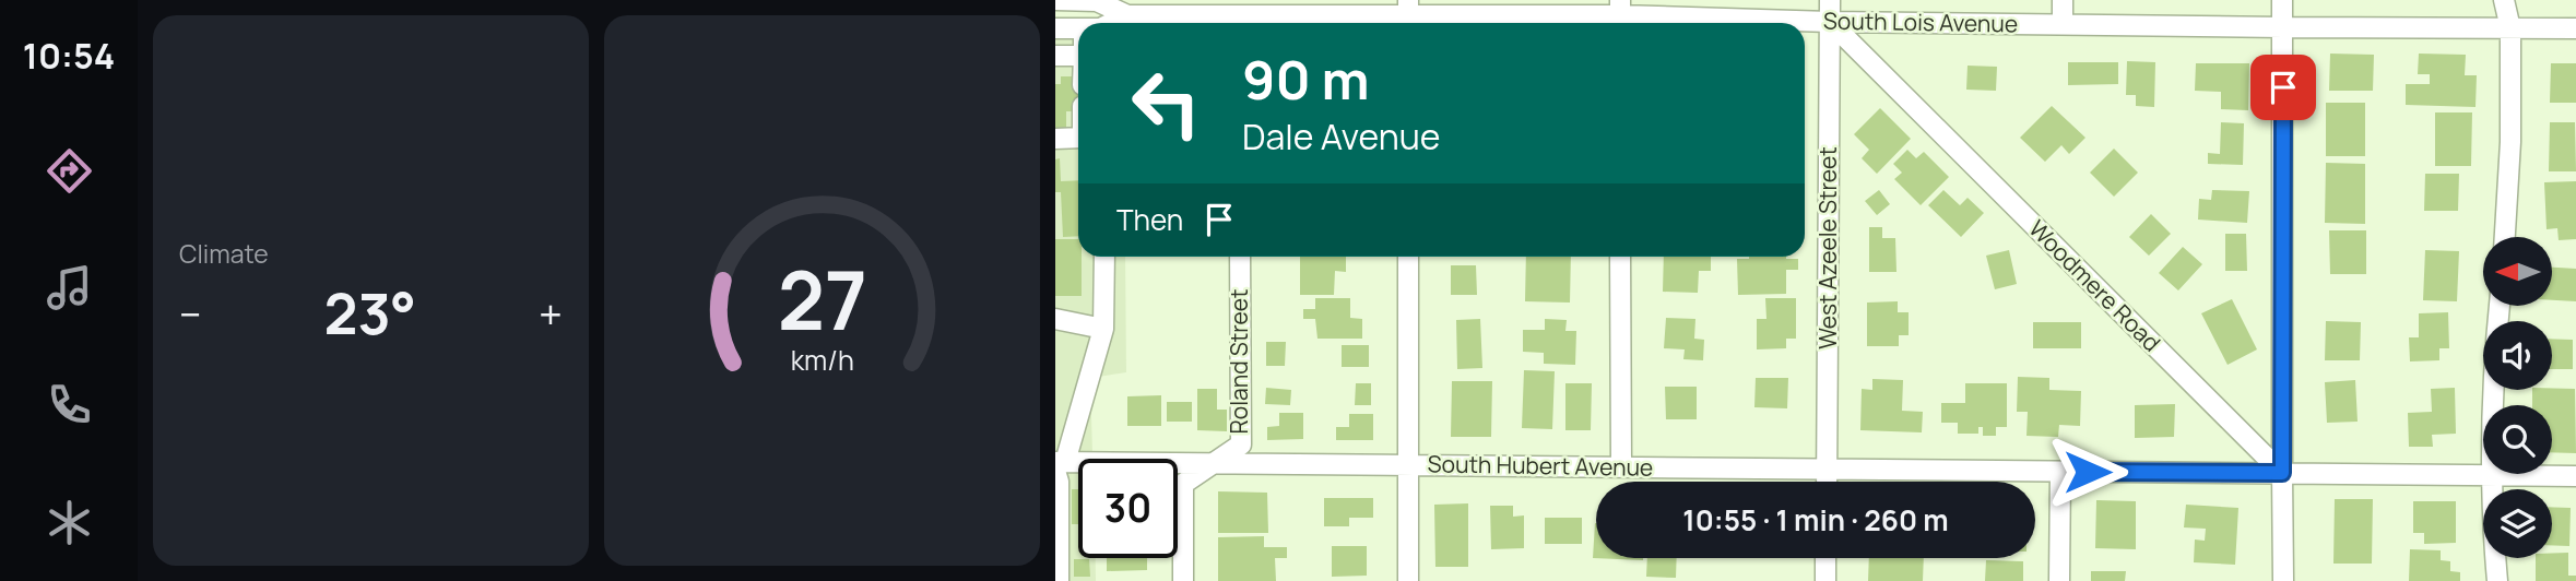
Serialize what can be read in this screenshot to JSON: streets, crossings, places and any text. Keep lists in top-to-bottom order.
{
  "streets": {
    "street": [
      "South Lois Avenue",
      "West Azeele Street",
      "Woodmere Road",
      "Roland Street",
      "South Hubert Avenue"
    ]
  },
  "crossings": [
    ["South Lois Avenue", "West Azeele Street"],
    ["South Lois Avenue", "Woodmere Road"],
    ["West Azeele Street", "Woodmere Road"],
    ["West Azeele Street", "South Hubert Avenue"],
    ["Woodmere Road", "South Hubert Avenue"],
    ["Roland Street", "South Hubert Avenue"]
  ],
  "north": "left",
  "page": {
    "tabs": "10:54",
    "tile": "Climate",
    "turn": ["90 m", "Dale Avenue"],
    "then": "Then",
    "heat": ["−", "23°", "+"],
    "limit": "30",
    "trip": "10:55 · 1 min · 260 m",
    "gauge": ["27", "km/h"]
  }
}
